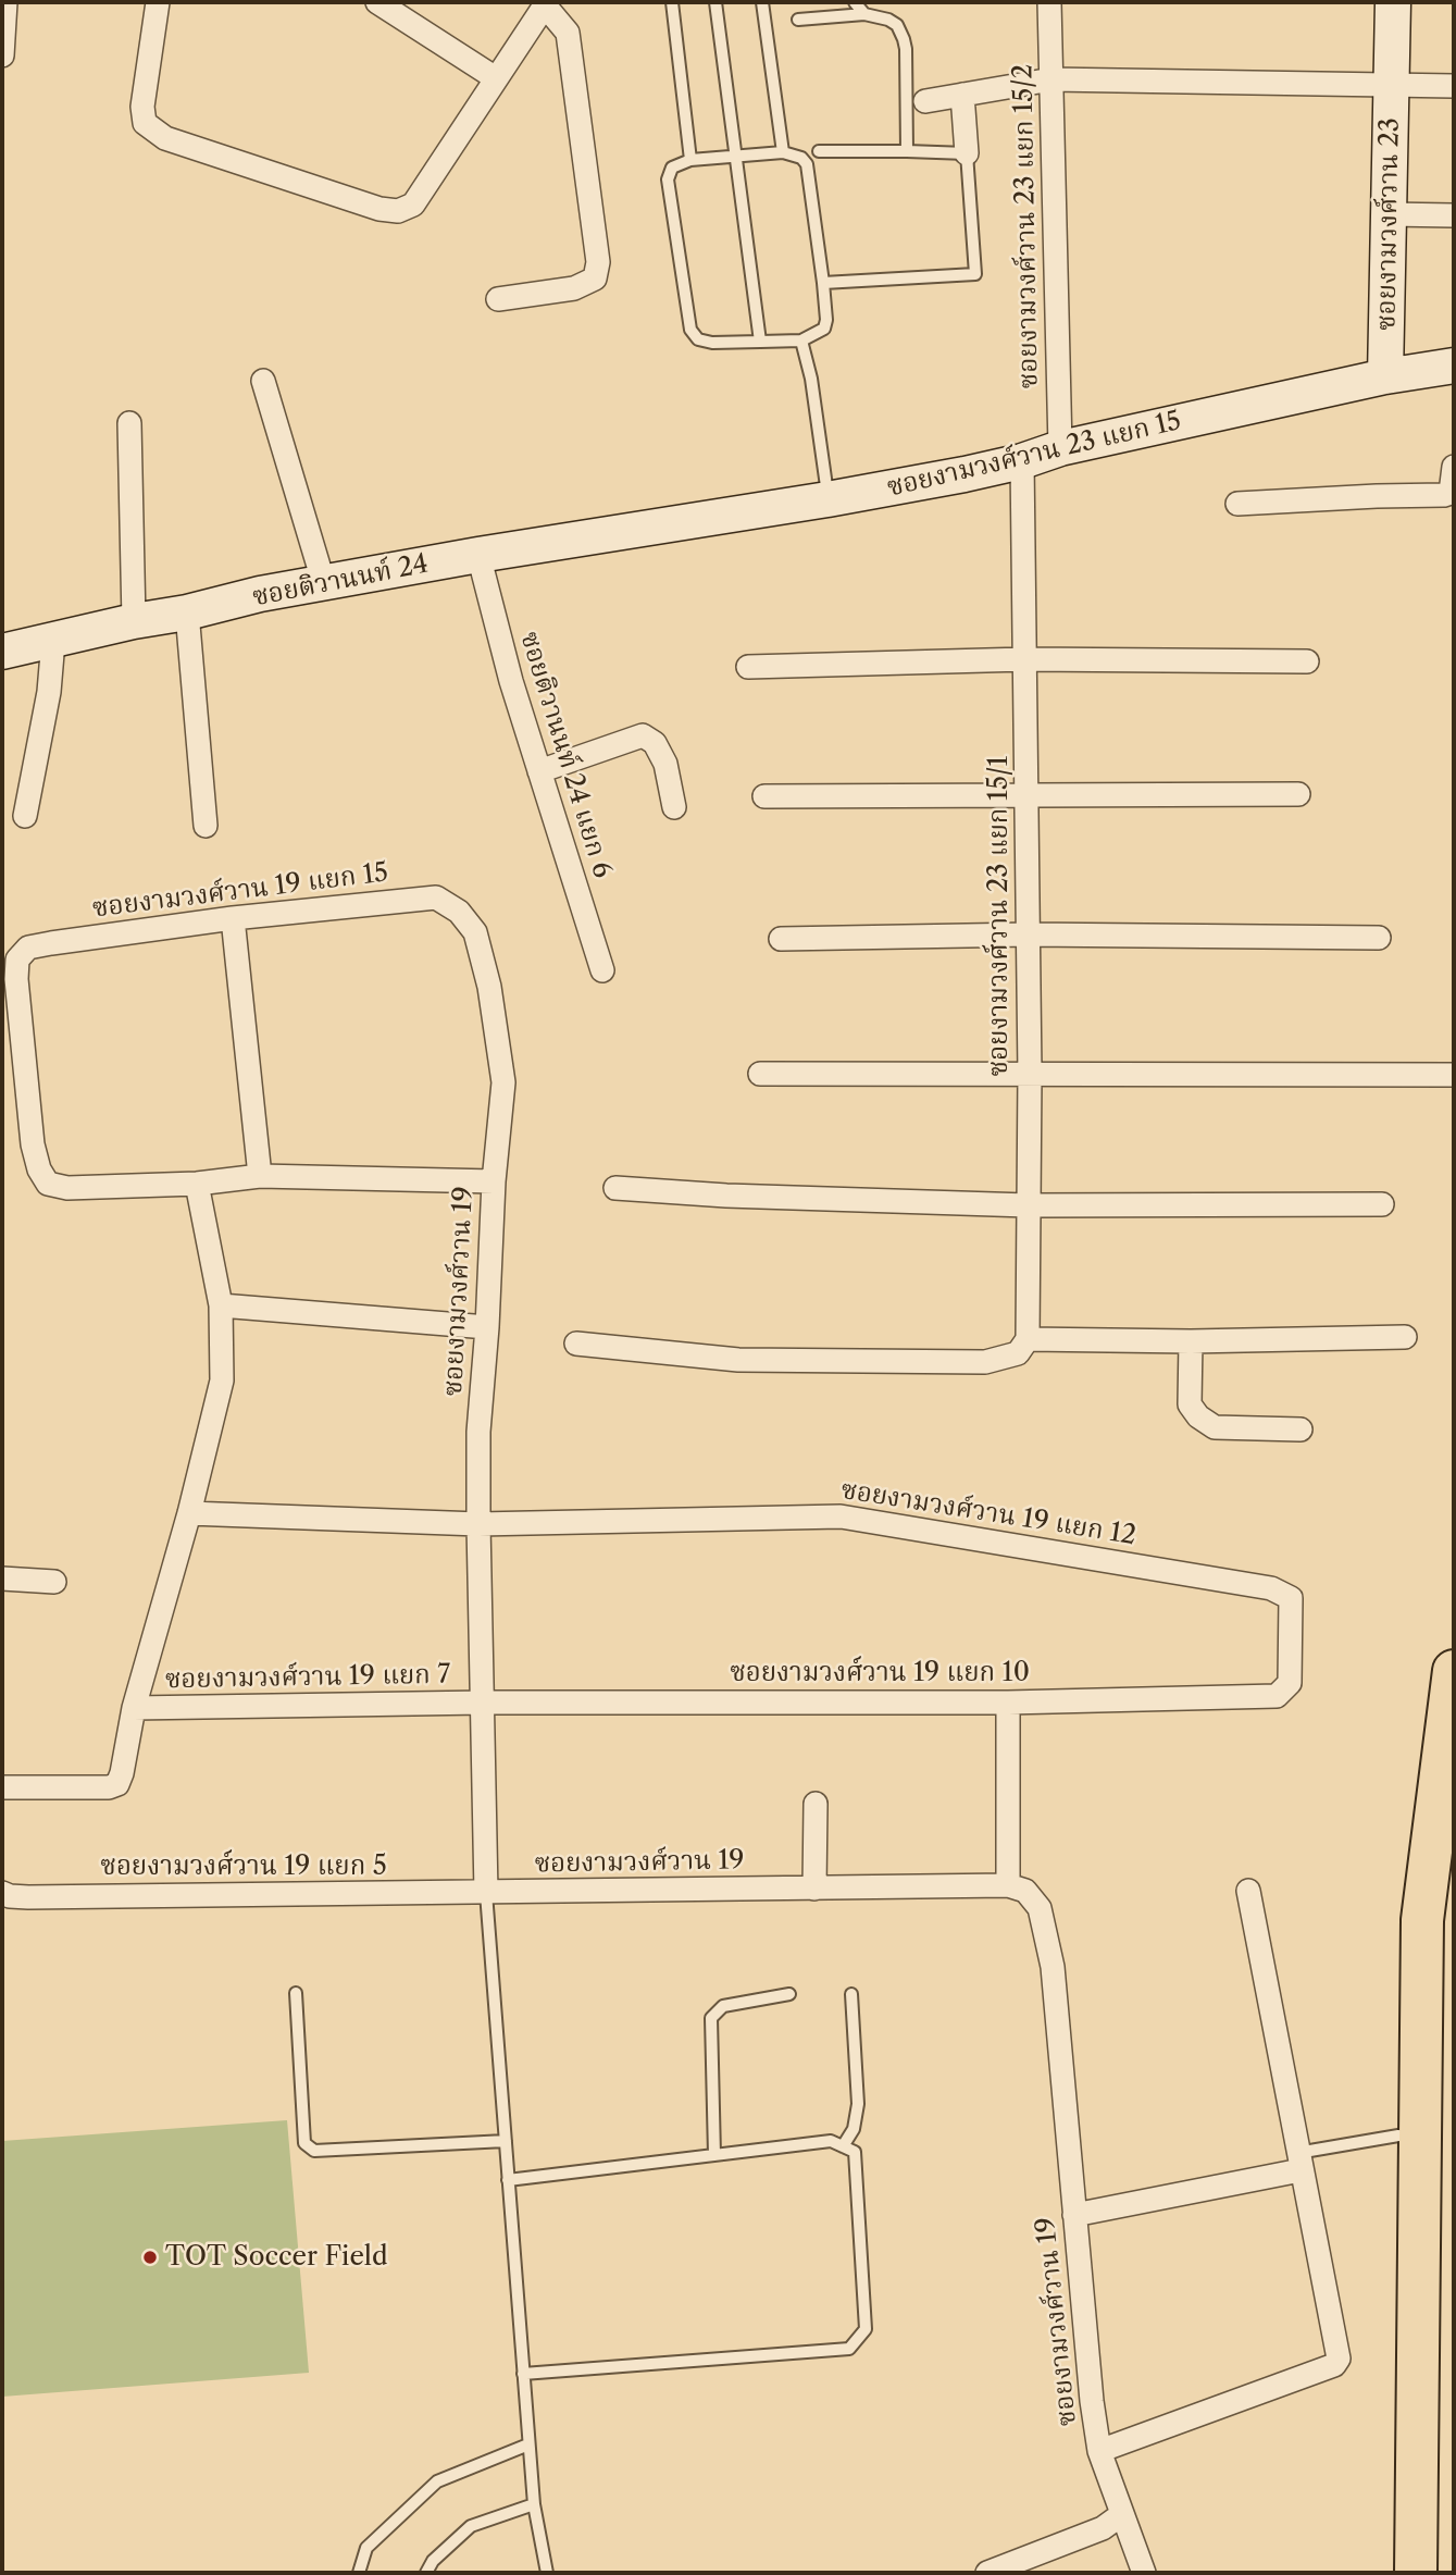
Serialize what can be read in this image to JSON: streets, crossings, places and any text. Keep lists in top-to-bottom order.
{
  "streets": {
    "street": [
      "ซอยงามวงศ์วาน 23",
      "ซอยงามวงศ์วาน 23 แยก 15/2",
      "ซอยงามวงศ์วาน 23 แยก 15",
      "ซอยติวานนท์ 24",
      "ซอยติวานนท์ 24 แยก 6",
      "ซอยงามวงศ์วาน 19 แยก 15",
      "ซอยงามวงศ์วาน 23 แยก 15/1",
      "ซอยงามวงศ์วาน 19",
      "ซอยงามวงศ์วาน 19 แยก 12",
      "ซอยงามวงศ์วาน 19 แยก 10",
      "ซอยงามวงศ์วาน 19 แยก 7",
      "ซอยงามวงศ์วาน 19 แยก 5"
    ]
  },
  "crossings": [
    ["ซอยงามวงศ์วาน 23", "ซอยงามวงศ์วาน 23 แยก 15"],
    ["ซอยงามวงศ์วาน 23 แยก 15/2", "ซอยงามวงศ์วาน 23 แยก 15"],
    ["ซอยงามวงศ์วาน 23 แยก 15", "ซอยติวานนท์ 24"],
    ["ซอยงามวงศ์วาน 23 แยก 15", "ซอยงามวงศ์วาน 23 แยก 15/1"],
    ["ซอยติวานนท์ 24", "ซอยติวานนท์ 24 แยก 6"],
    ["ซอยงามวงศ์วาน 19 แยก 15", "ซอยงามวงศ์วาน 19"],
    ["ซอยงามวงศ์วาน 19", "ซอยงามวงศ์วาน 19 แยก 12"],
    ["ซอยงามวงศ์วาน 19", "ซอยงามวงศ์วาน 19 แยก 10"],
    ["ซอยงามวงศ์วาน 19", "ซอยงามวงศ์วาน 19 แยก 7"],
    ["ซอยงามวงศ์วาน 19", "ซอยงามวงศ์วาน 19 แยก 5"],
    ["ซอยงามวงศ์วาน 19 แยก 12", "ซอยงามวงศ์วาน 19 แยก 10"],
    ["ซอยงามวงศ์วาน 19 แยก 10", "ซอยงามวงศ์วาน 19 แยก 7"]
  ],
  "places": ["TOT Soccer Field"]
}
